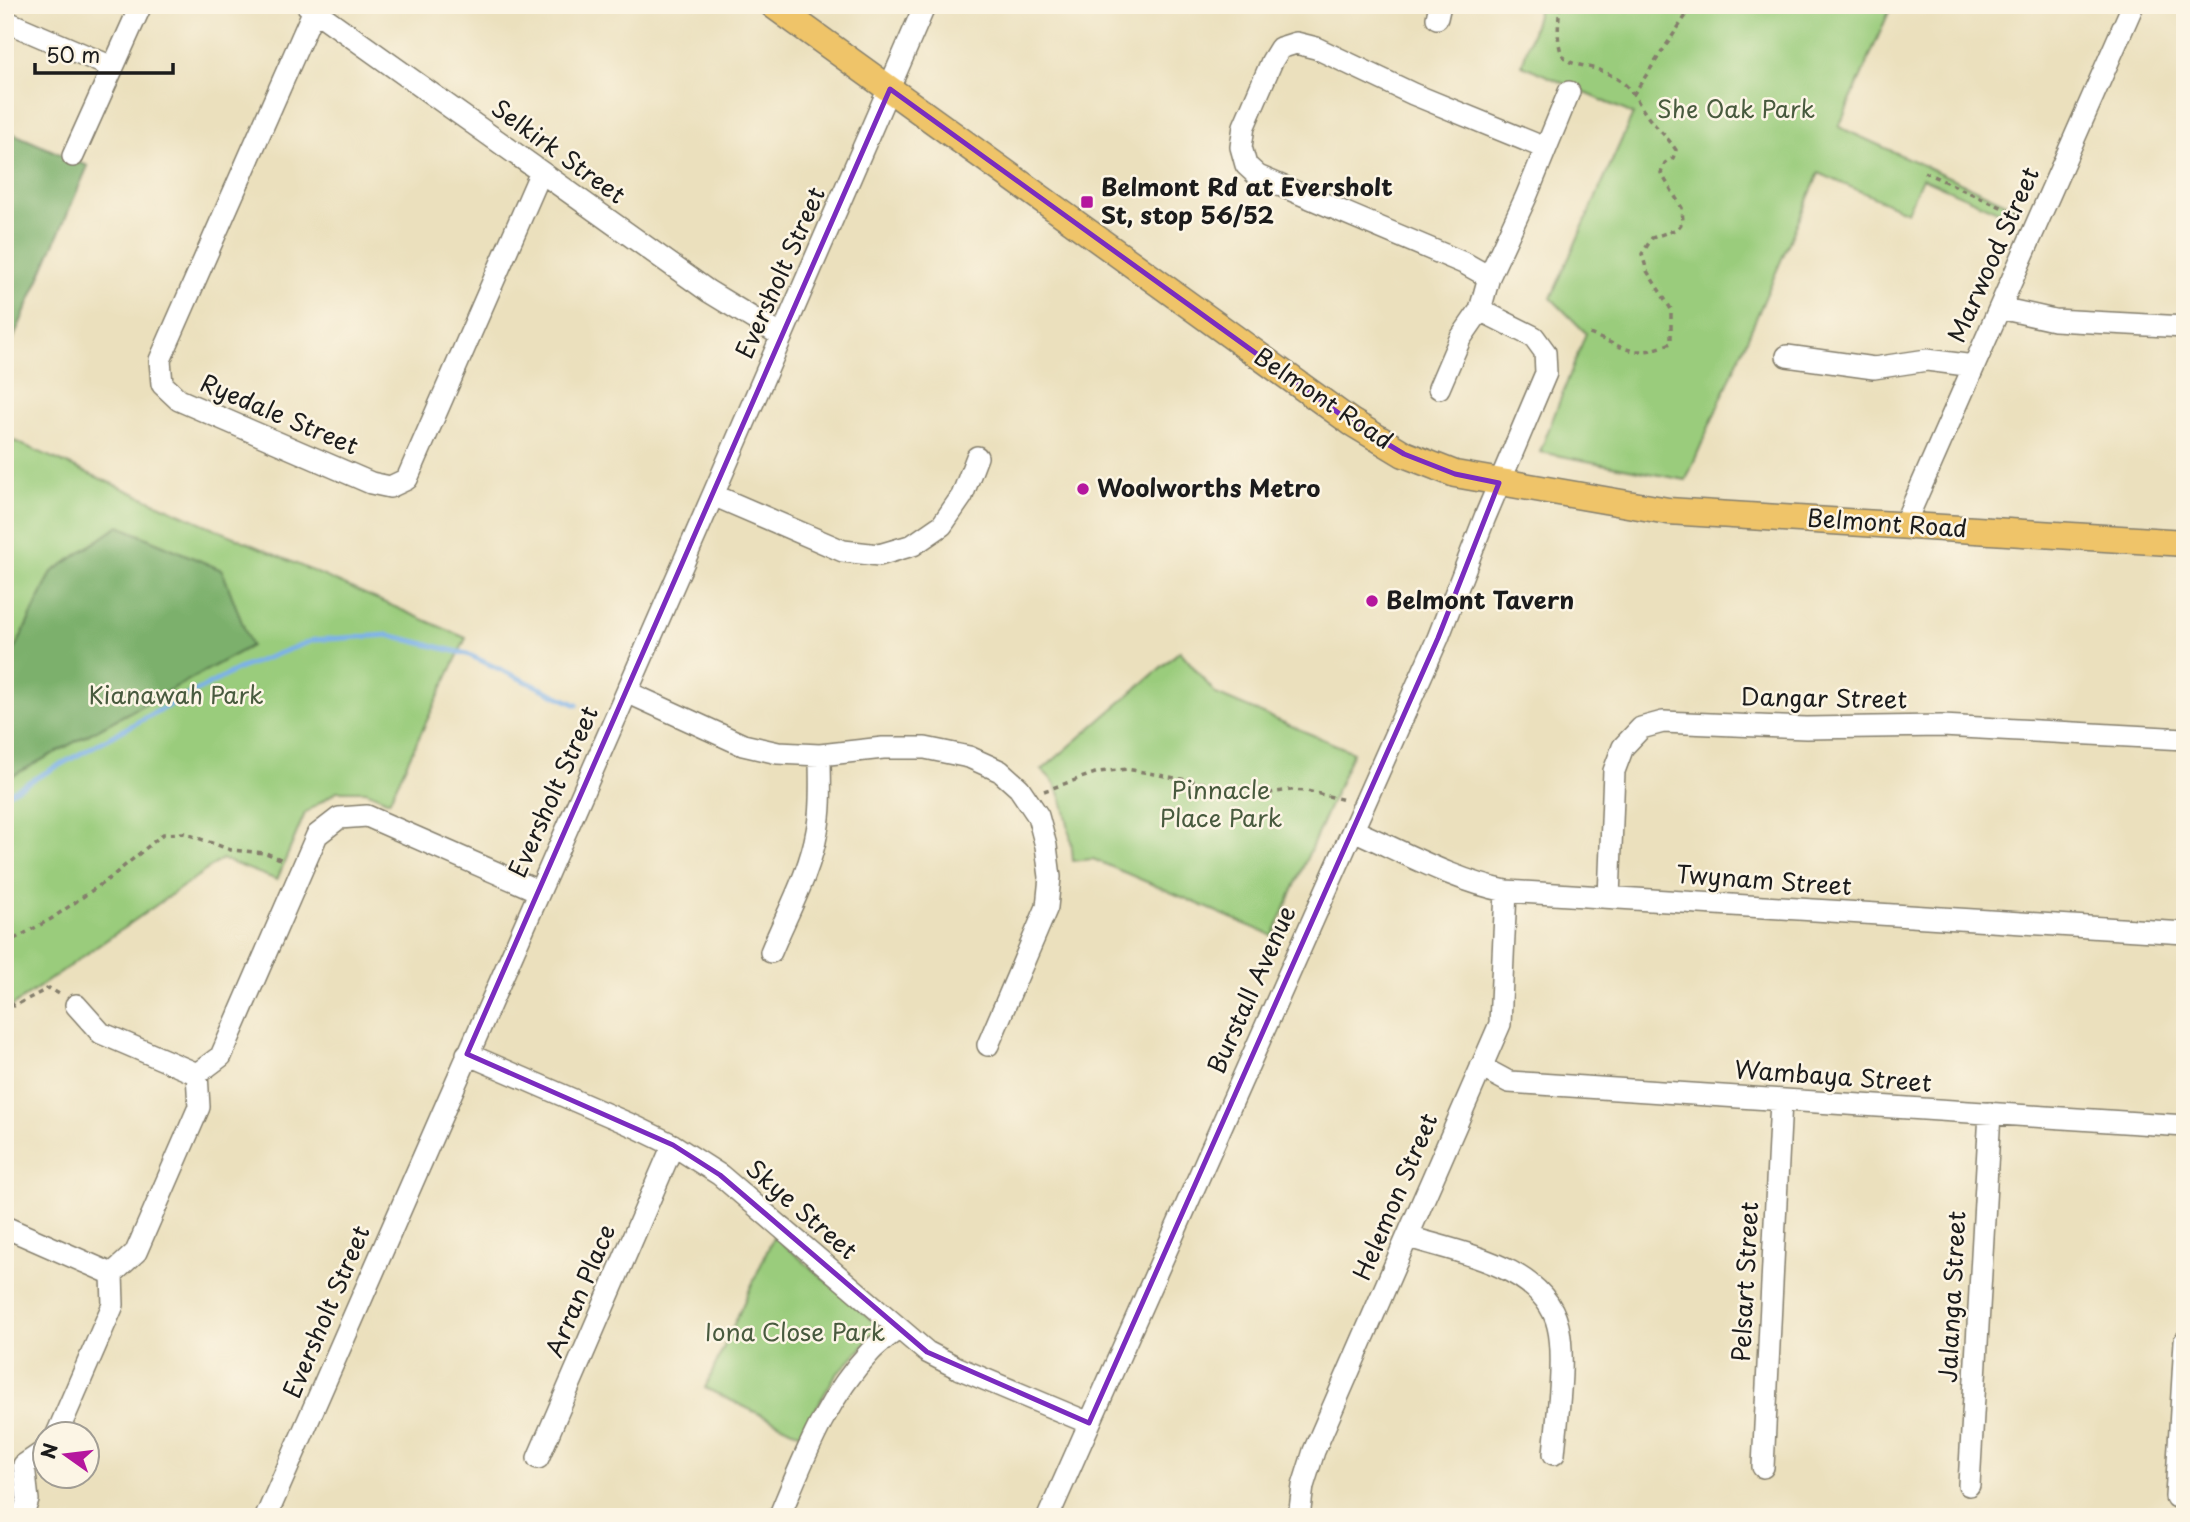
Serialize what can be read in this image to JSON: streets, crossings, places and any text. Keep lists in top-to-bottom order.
{
  "streets": {
    "main road": ["Belmont Road"],
    "street": [
      "Selkirk Street",
      "Marwood Street",
      "Eversholt Street",
      "Ryedale Street",
      "Dangar Street",
      "Twynam Street",
      "Burstall Avenue",
      "Wambaya Street",
      "Helemon Street",
      "Skye Street",
      "Pelsart Street",
      "Arran Place",
      "Jalanga Street"
    ]
  },
  "crossings": [
    ["Selkirk Street", "Eversholt Street"],
    ["Selkirk Street", "Ryedale Street"],
    ["Marwood Street", "Belmont Road"],
    ["Eversholt Street", "Belmont Road"],
    ["Eversholt Street", "Skye Street"],
    ["Belmont Road", "Burstall Avenue"],
    ["Dangar Street", "Twynam Street"],
    ["Twynam Street", "Burstall Avenue"],
    ["Twynam Street", "Helemon Street"],
    ["Burstall Avenue", "Skye Street"],
    ["Wambaya Street", "Helemon Street"],
    ["Wambaya Street", "Pelsart Street"],
    ["Wambaya Street", "Jalanga Street"],
    ["Skye Street", "Arran Place"]
  ],
  "parks": [
    "She Oak Park",
    "Kianawah Park",
    "Pinnacle Place Park",
    "Iona Close Park"
  ],
  "places": {
    "transit": ["Belmont Rd at Eversholt St, stop 56/52"],
    "other": ["Woolworths Metro", "Belmont Tavern"]
  },
  "scale_bar": "50 m",
  "north": "left"
}
